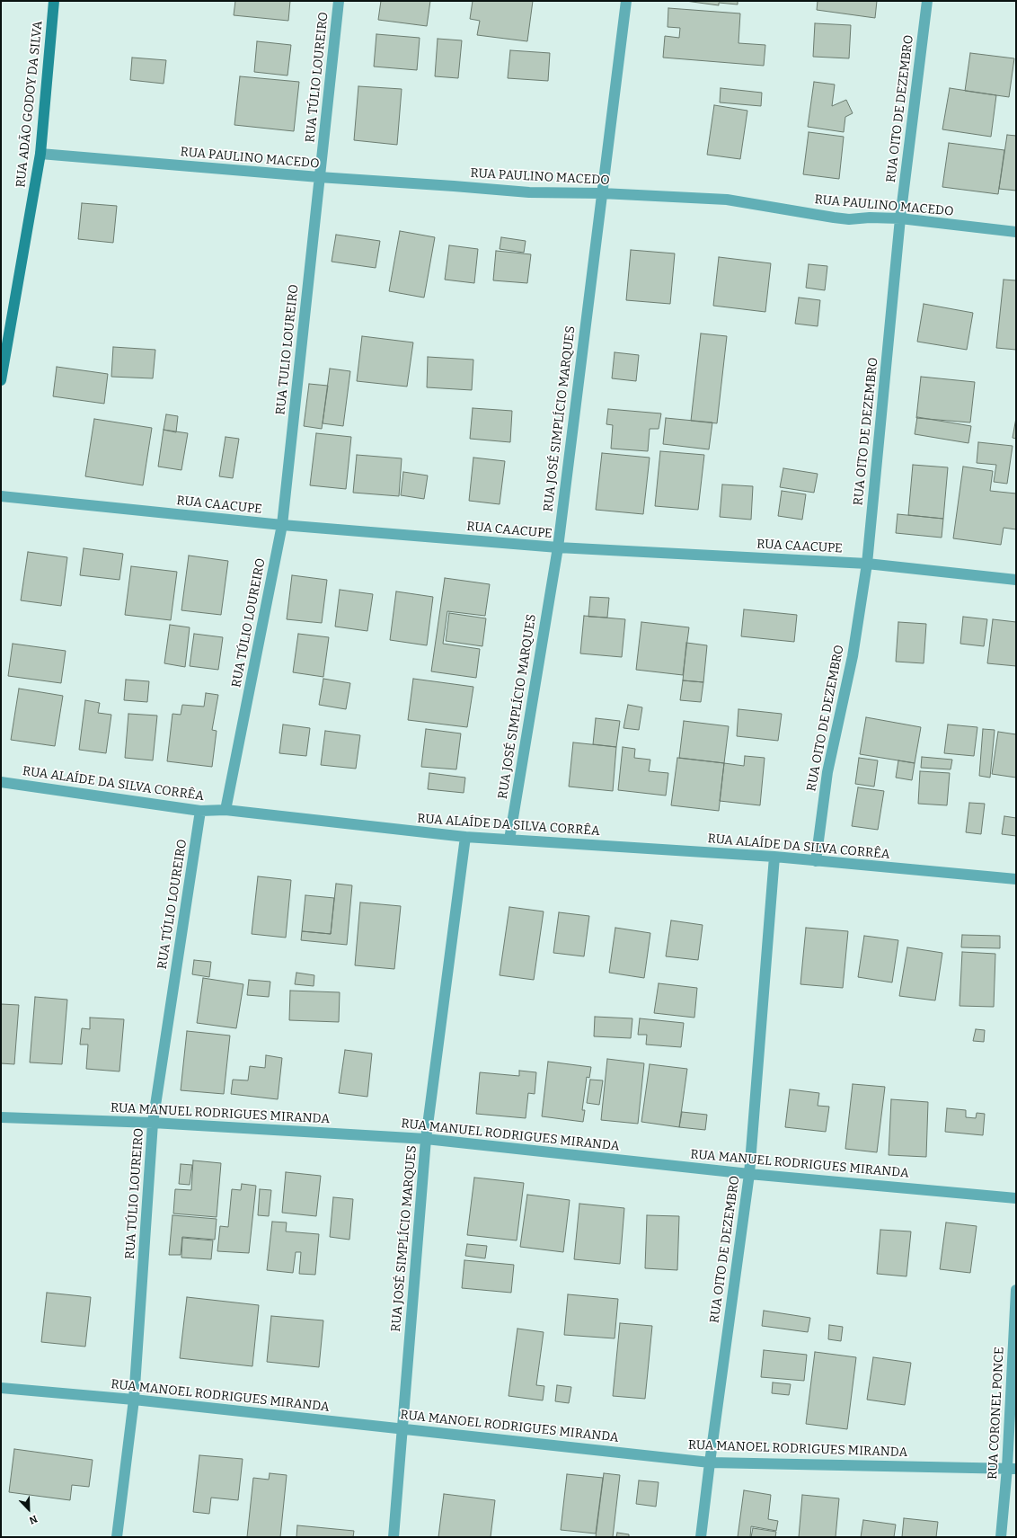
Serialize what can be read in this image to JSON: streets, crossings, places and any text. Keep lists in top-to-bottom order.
{
  "streets": {
    "street": [
      "RUA TÚLIO LOUREIRO",
      "RUA ADÃO GODOY DA SILVA",
      "RUA OITO DE DEZEMBRO",
      "RUA PAULINO MACEDO",
      "RUA TULIO LOUREIRO",
      "RUA JOSÉ SIMPLÍCIO MARQUES",
      "RUA CAACUPE",
      "RUA ALAÍDE DA SILVA CORRÊA",
      "RUA MANUEL RODRIGUES MIRANDA",
      "RUA MANOEL RODRIGUES MIRANDA",
      "RUA CORONEL PONCE"
    ]
  },
  "crossings": [
    ["RUA TÚLIO LOUREIRO", "RUA PAULINO MACEDO"],
    ["RUA TÚLIO LOUREIRO", "RUA TULIO LOUREIRO"],
    ["RUA TÚLIO LOUREIRO", "RUA CAACUPE"],
    ["RUA TÚLIO LOUREIRO", "RUA ALAÍDE DA SILVA CORRÊA"],
    ["RUA TÚLIO LOUREIRO", "RUA MANUEL RODRIGUES MIRANDA"],
    ["RUA TÚLIO LOUREIRO", "RUA MANOEL RODRIGUES MIRANDA"],
    ["RUA ADÃO GODOY DA SILVA", "RUA PAULINO MACEDO"],
    ["RUA OITO DE DEZEMBRO", "RUA PAULINO MACEDO"],
    ["RUA OITO DE DEZEMBRO", "RUA CAACUPE"],
    ["RUA OITO DE DEZEMBRO", "RUA ALAÍDE DA SILVA CORRÊA"],
    ["RUA OITO DE DEZEMBRO", "RUA MANUEL RODRIGUES MIRANDA"],
    ["RUA OITO DE DEZEMBRO", "RUA MANOEL RODRIGUES MIRANDA"],
    ["RUA PAULINO MACEDO", "RUA TULIO LOUREIRO"],
    ["RUA PAULINO MACEDO", "RUA JOSÉ SIMPLÍCIO MARQUES"],
    ["RUA TULIO LOUREIRO", "RUA CAACUPE"],
    ["RUA JOSÉ SIMPLÍCIO MARQUES", "RUA CAACUPE"],
    ["RUA JOSÉ SIMPLÍCIO MARQUES", "RUA ALAÍDE DA SILVA CORRÊA"],
    ["RUA JOSÉ SIMPLÍCIO MARQUES", "RUA MANUEL RODRIGUES MIRANDA"],
    ["RUA JOSÉ SIMPLÍCIO MARQUES", "RUA MANOEL RODRIGUES MIRANDA"],
    ["RUA MANOEL RODRIGUES MIRANDA", "RUA CORONEL PONCE"]
  ],
  "north": "bottom right"
}
